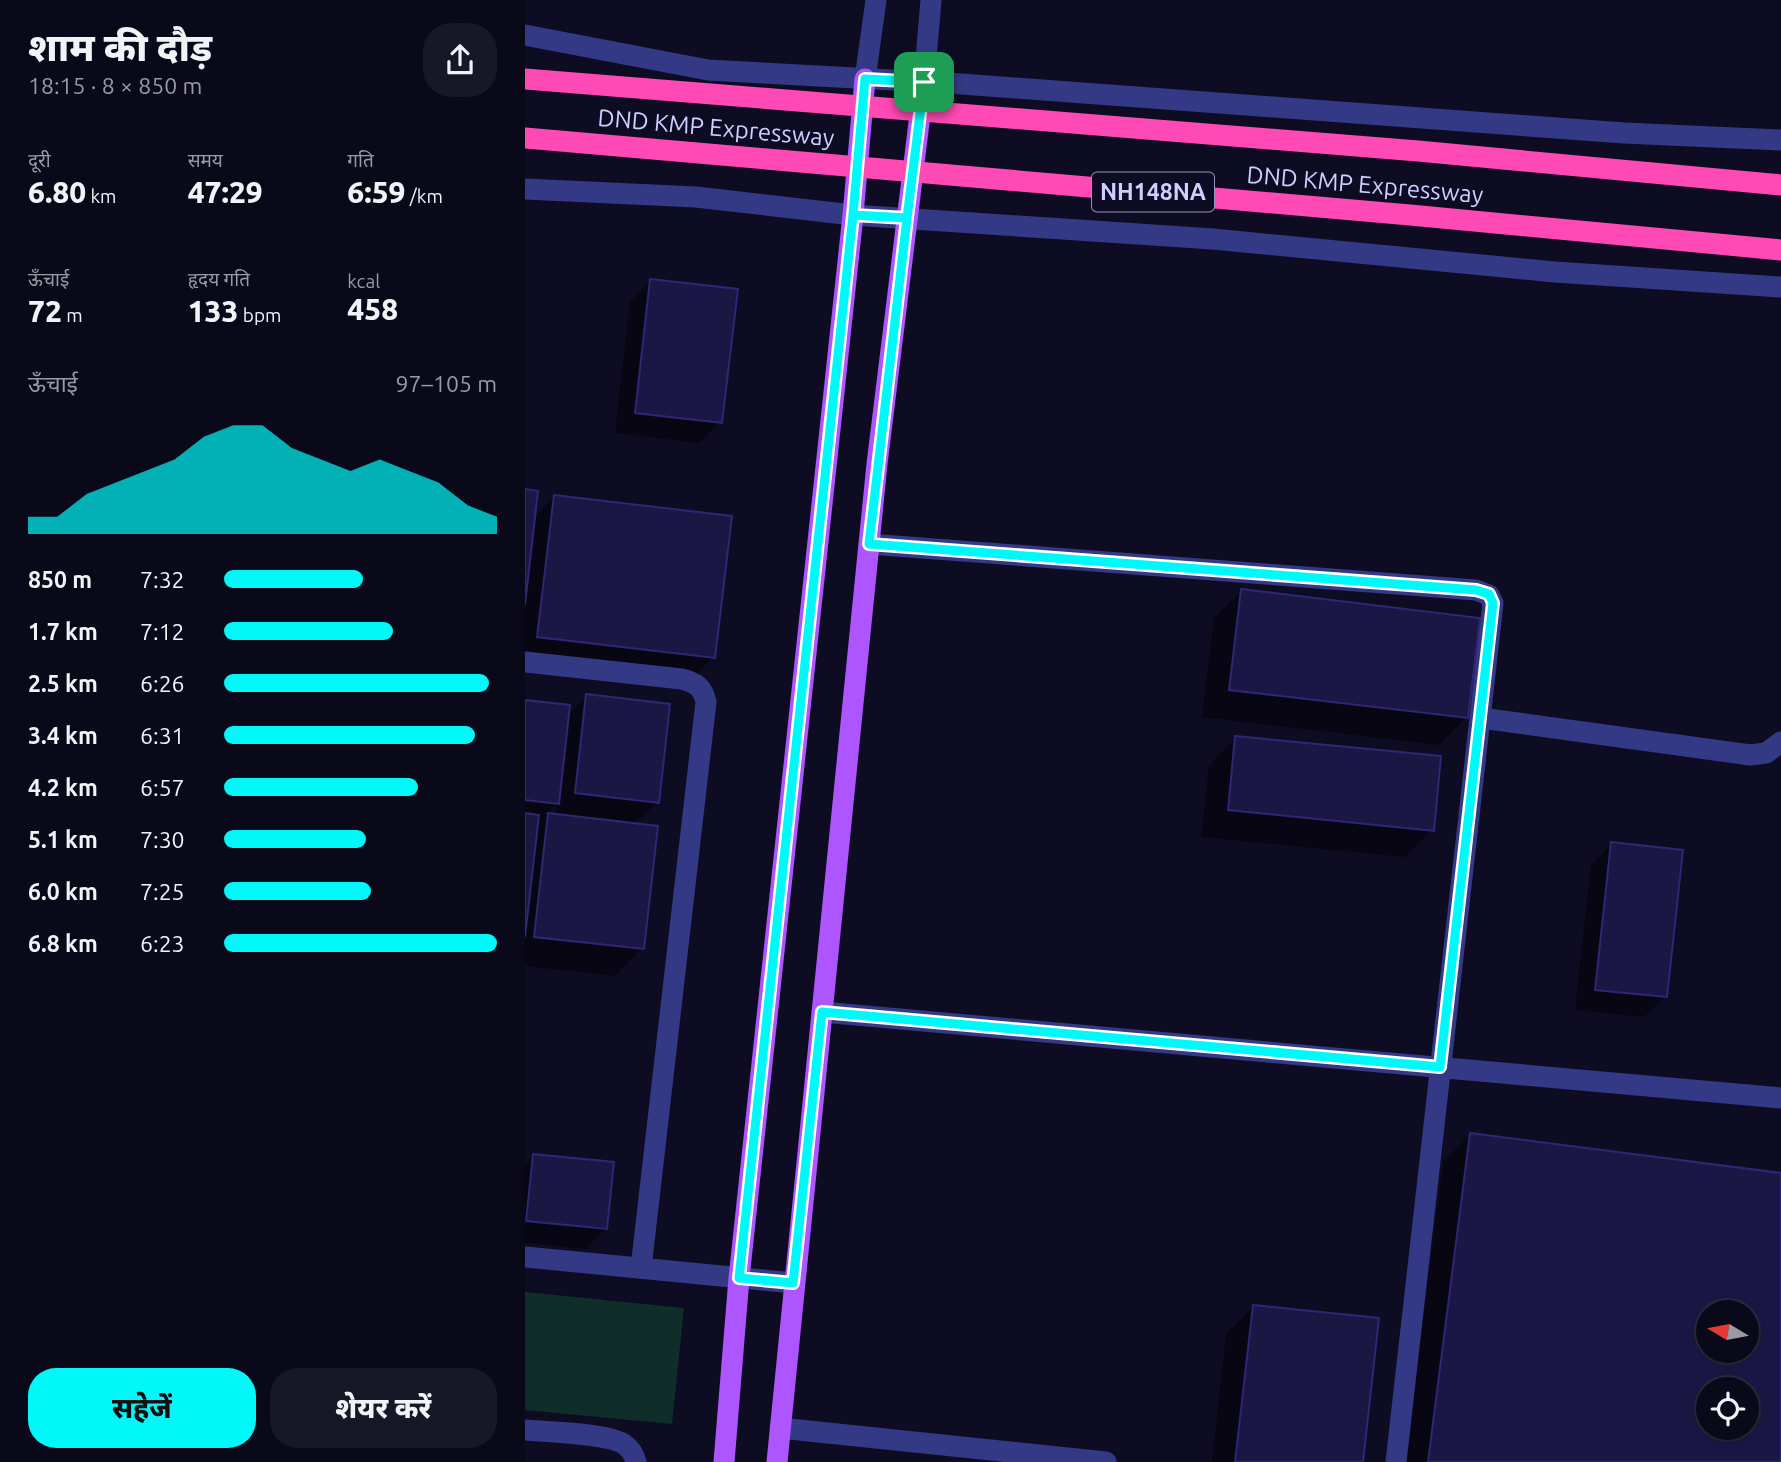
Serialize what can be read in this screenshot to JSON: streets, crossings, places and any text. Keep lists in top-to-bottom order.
{
  "streets": {
    "highway": ["DND KMP Expressway", "NH148NA"]
  },
  "north": "left",
  "page": {
    "heading": ["शाम की दौड़", "18:15 · 8 × 850 m"],
    "stats": [
      ["दूरी", "6.80 km"],
      ["समय", "47:29"],
      ["गति", "6:59 /km"],
      ["ऊँचाई", "72 m"],
      ["हृदय गति", "133 bpm"],
      ["kcal", "458"]
    ],
    "chart": ["ऊँचाई", "97–105 m"],
    "list": [
      {
        "name": "850 m",
        "note": "7:32"
      },
      {
        "name": "1.7 km",
        "note": "7:12"
      },
      {
        "name": "2.5 km",
        "note": "6:26"
      },
      {
        "name": "3.4 km",
        "note": "6:31"
      },
      {
        "name": "4.2 km",
        "note": "6:57"
      },
      {
        "name": "5.1 km",
        "note": "7:30"
      },
      {
        "name": "6.0 km",
        "note": "7:25"
      },
      {
        "name": "6.8 km",
        "note": "6:23"
      }
    ],
    "buttons": ["सहेजें", "शेयर करें"]
  }
}
